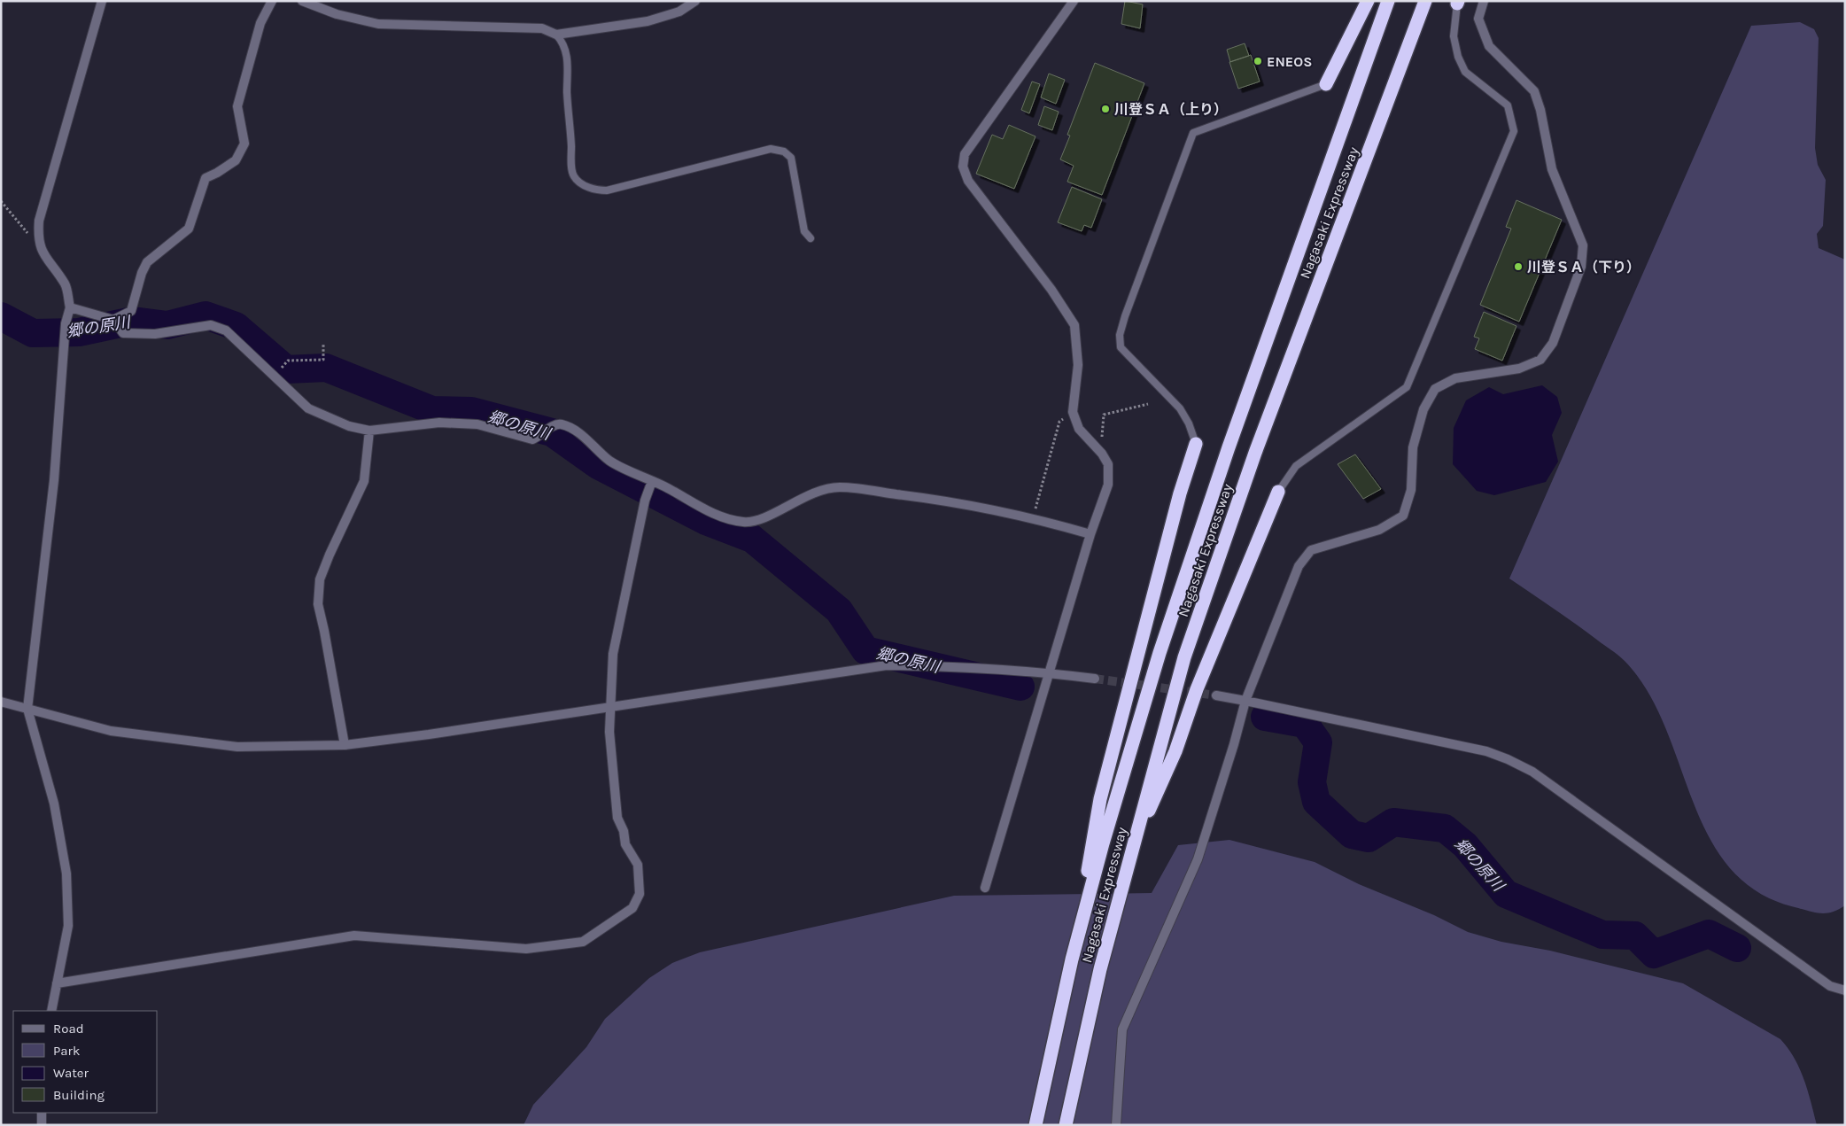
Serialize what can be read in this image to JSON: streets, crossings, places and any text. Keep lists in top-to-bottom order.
{
  "streets": {
    "highway": ["Nagasaki Expressway"]
  },
  "water": ["郷の原川"],
  "places": ["ENEOS", "川登ＳＡ（上り）", "川登ＳＡ（下り）"],
  "legend": [
    "Road",
    "Park",
    "Water",
    "Building"
  ]
}
